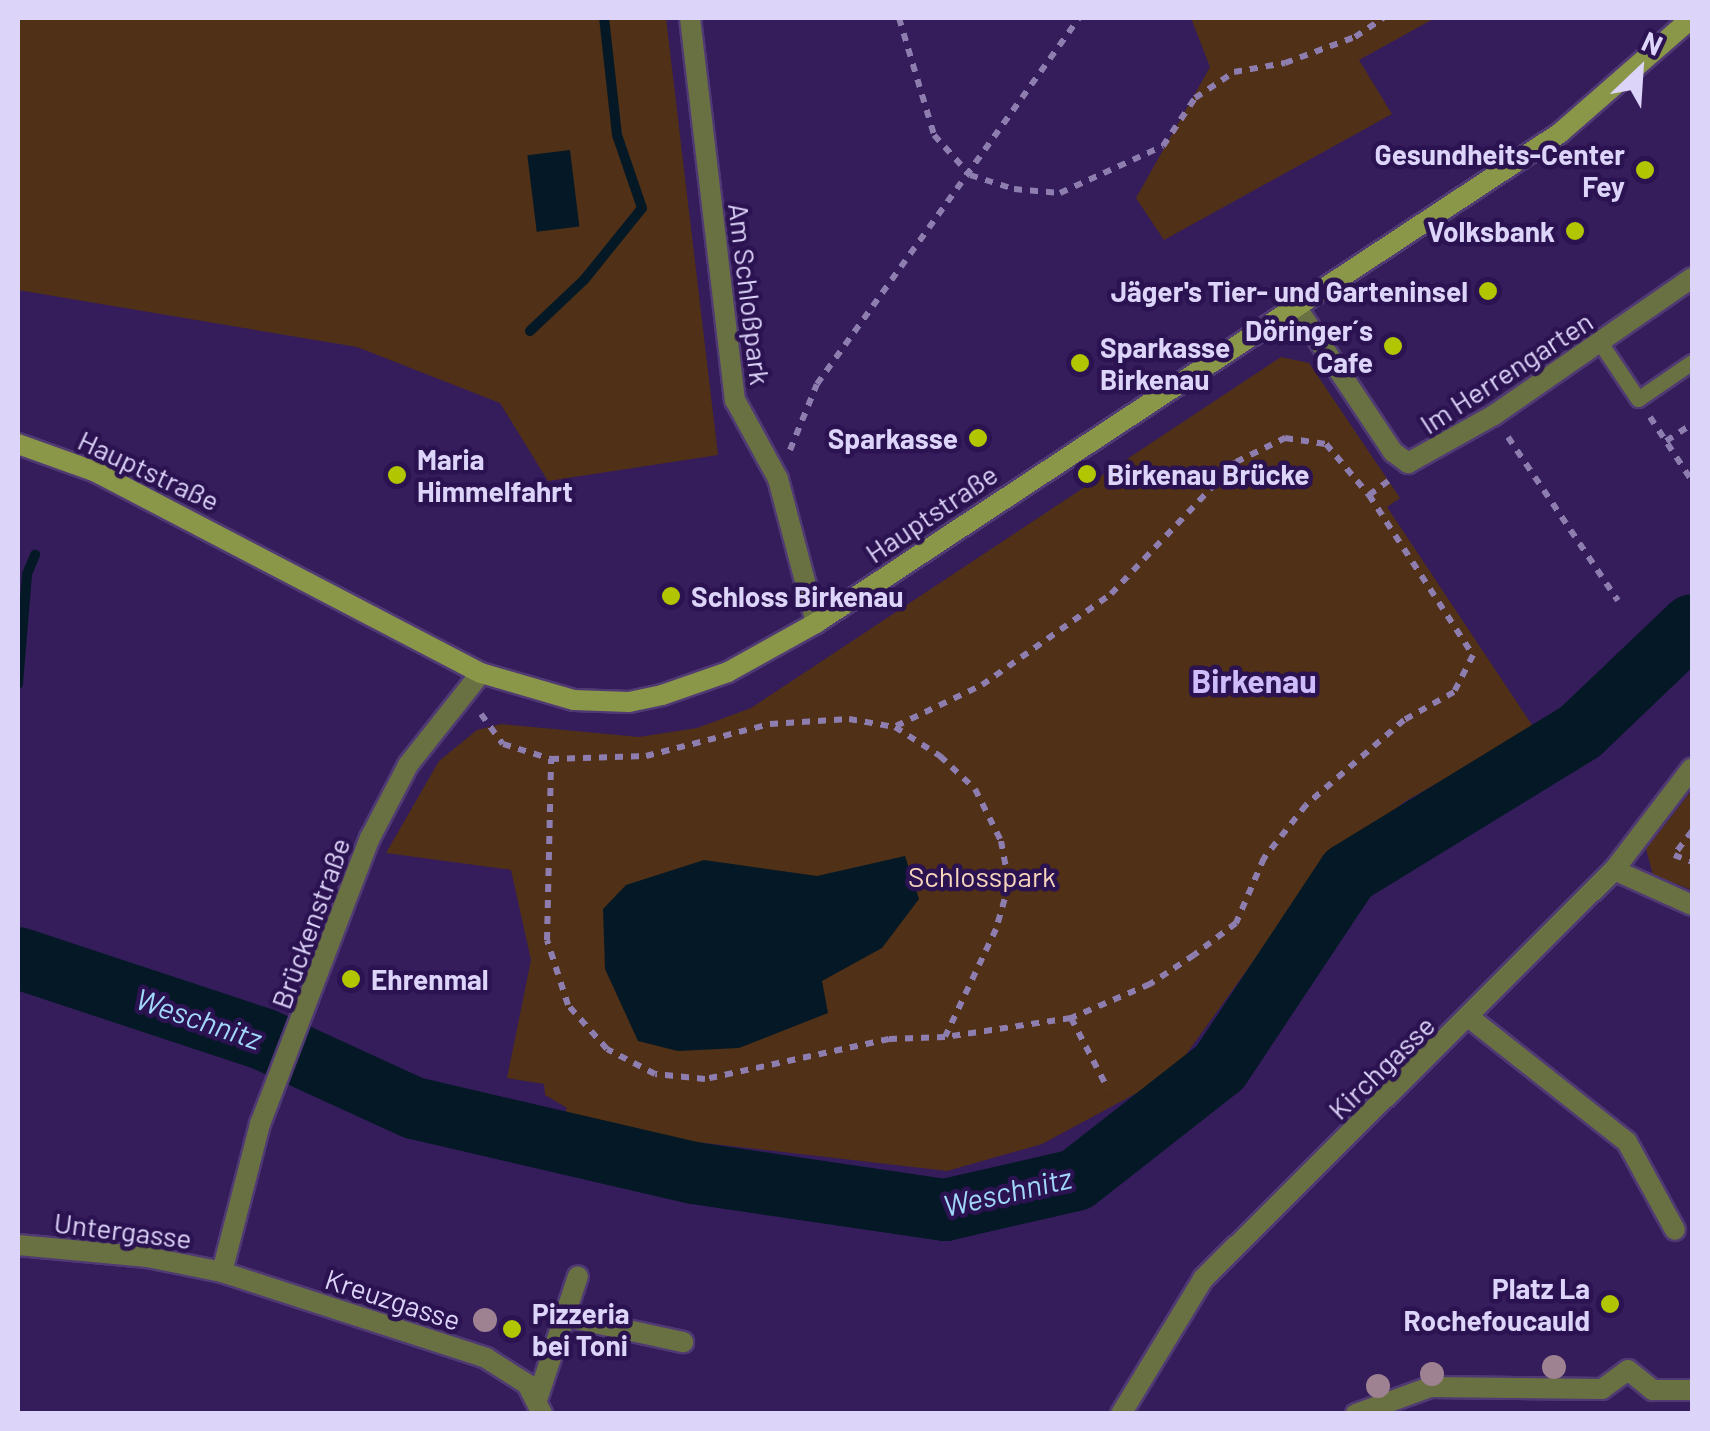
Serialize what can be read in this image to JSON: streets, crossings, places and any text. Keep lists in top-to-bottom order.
{
  "streets": {
    "main road": ["Hauptstraße"],
    "street": [
      "Am Schloßpark",
      "Im Herrengarten",
      "Brückenstraße",
      "Kirchgasse",
      "Untergasse",
      "Kreuzgasse"
    ]
  },
  "crossings": [
    ["Am Schloßpark", "Hauptstraße"],
    ["Im Herrengarten", "Hauptstraße"],
    ["Hauptstraße", "Brückenstraße"],
    ["Brückenstraße", "Untergasse"],
    ["Brückenstraße", "Kreuzgasse"],
    ["Untergasse", "Kreuzgasse"]
  ],
  "districts": ["Birkenau"],
  "water": ["Weschnitz"],
  "parks": ["Schlosspark"],
  "places": [
    "Gesundheits-Center Fey",
    "Volksbank",
    "Jäger's Tier- und Garteninsel",
    "Döringer´s Cafe",
    "Sparkasse Birkenau",
    "Sparkasse",
    "Birkenau Brücke",
    "Maria Himmelfahrt",
    "Schloss Birkenau",
    "Ehrenmal",
    "Platz La Rochefoucauld",
    "Pizzeria bei Toni"
  ],
  "north": "top right"
}
